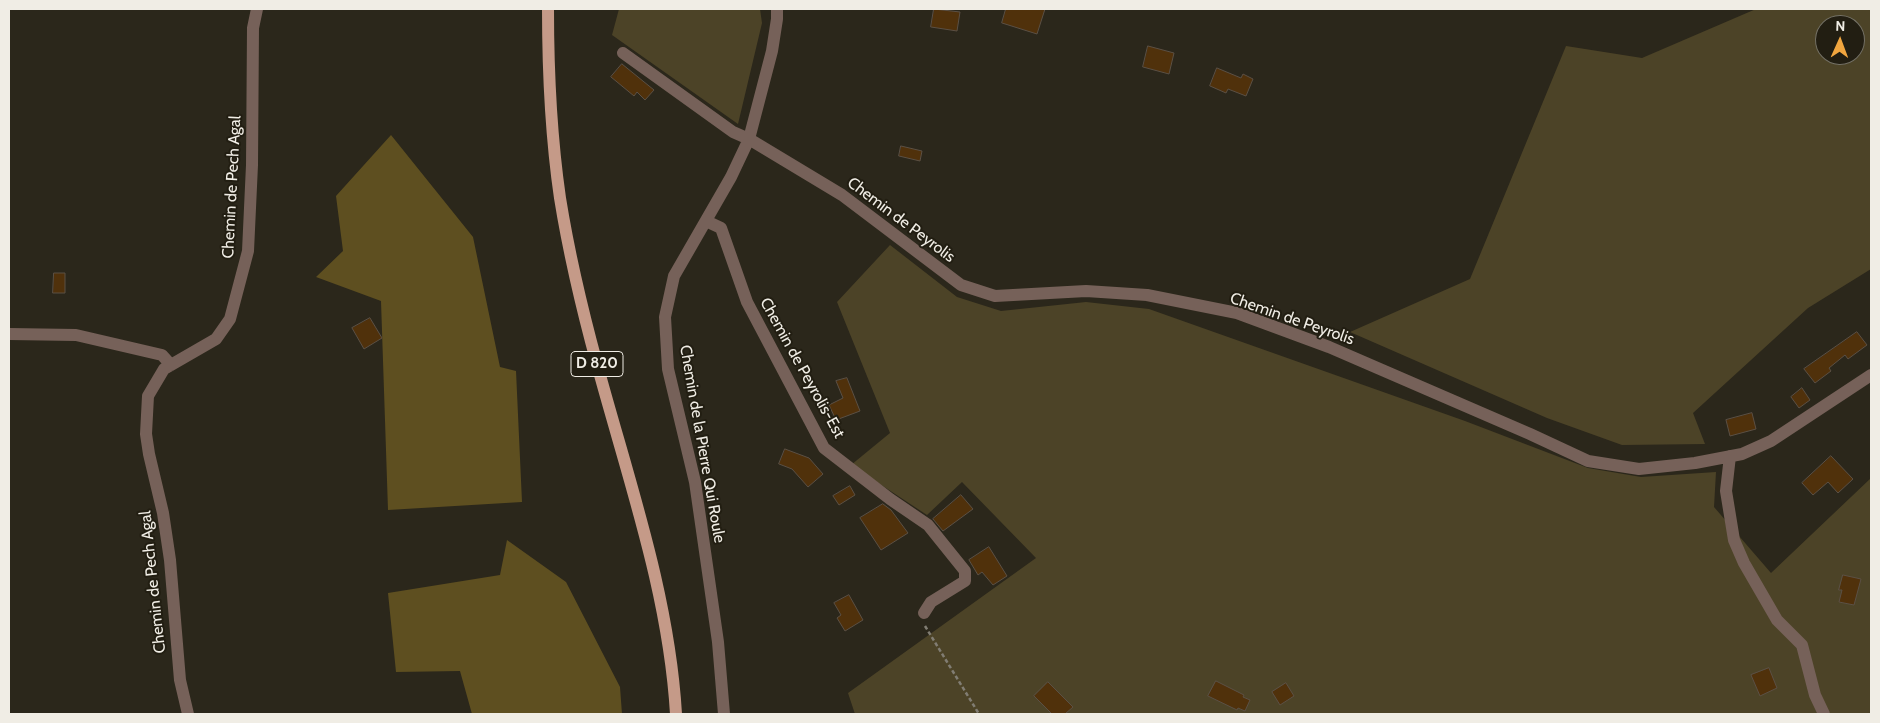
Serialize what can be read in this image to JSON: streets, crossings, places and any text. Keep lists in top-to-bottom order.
{
  "streets": {
    "main road": ["D 820"],
    "street": [
      "Chemin de Pech Agal",
      "Chemin de Peyrolis",
      "Chemin de Peyrolis-Est",
      "Chemin de la Pierre Qui Roule"
    ]
  },
  "crossings": [
    ["Chemin de Peyrolis", "Chemin de la Pierre Qui Roule"],
    ["Chemin de Peyrolis-Est", "Chemin de la Pierre Qui Roule"]
  ],
  "north": "top"
}
